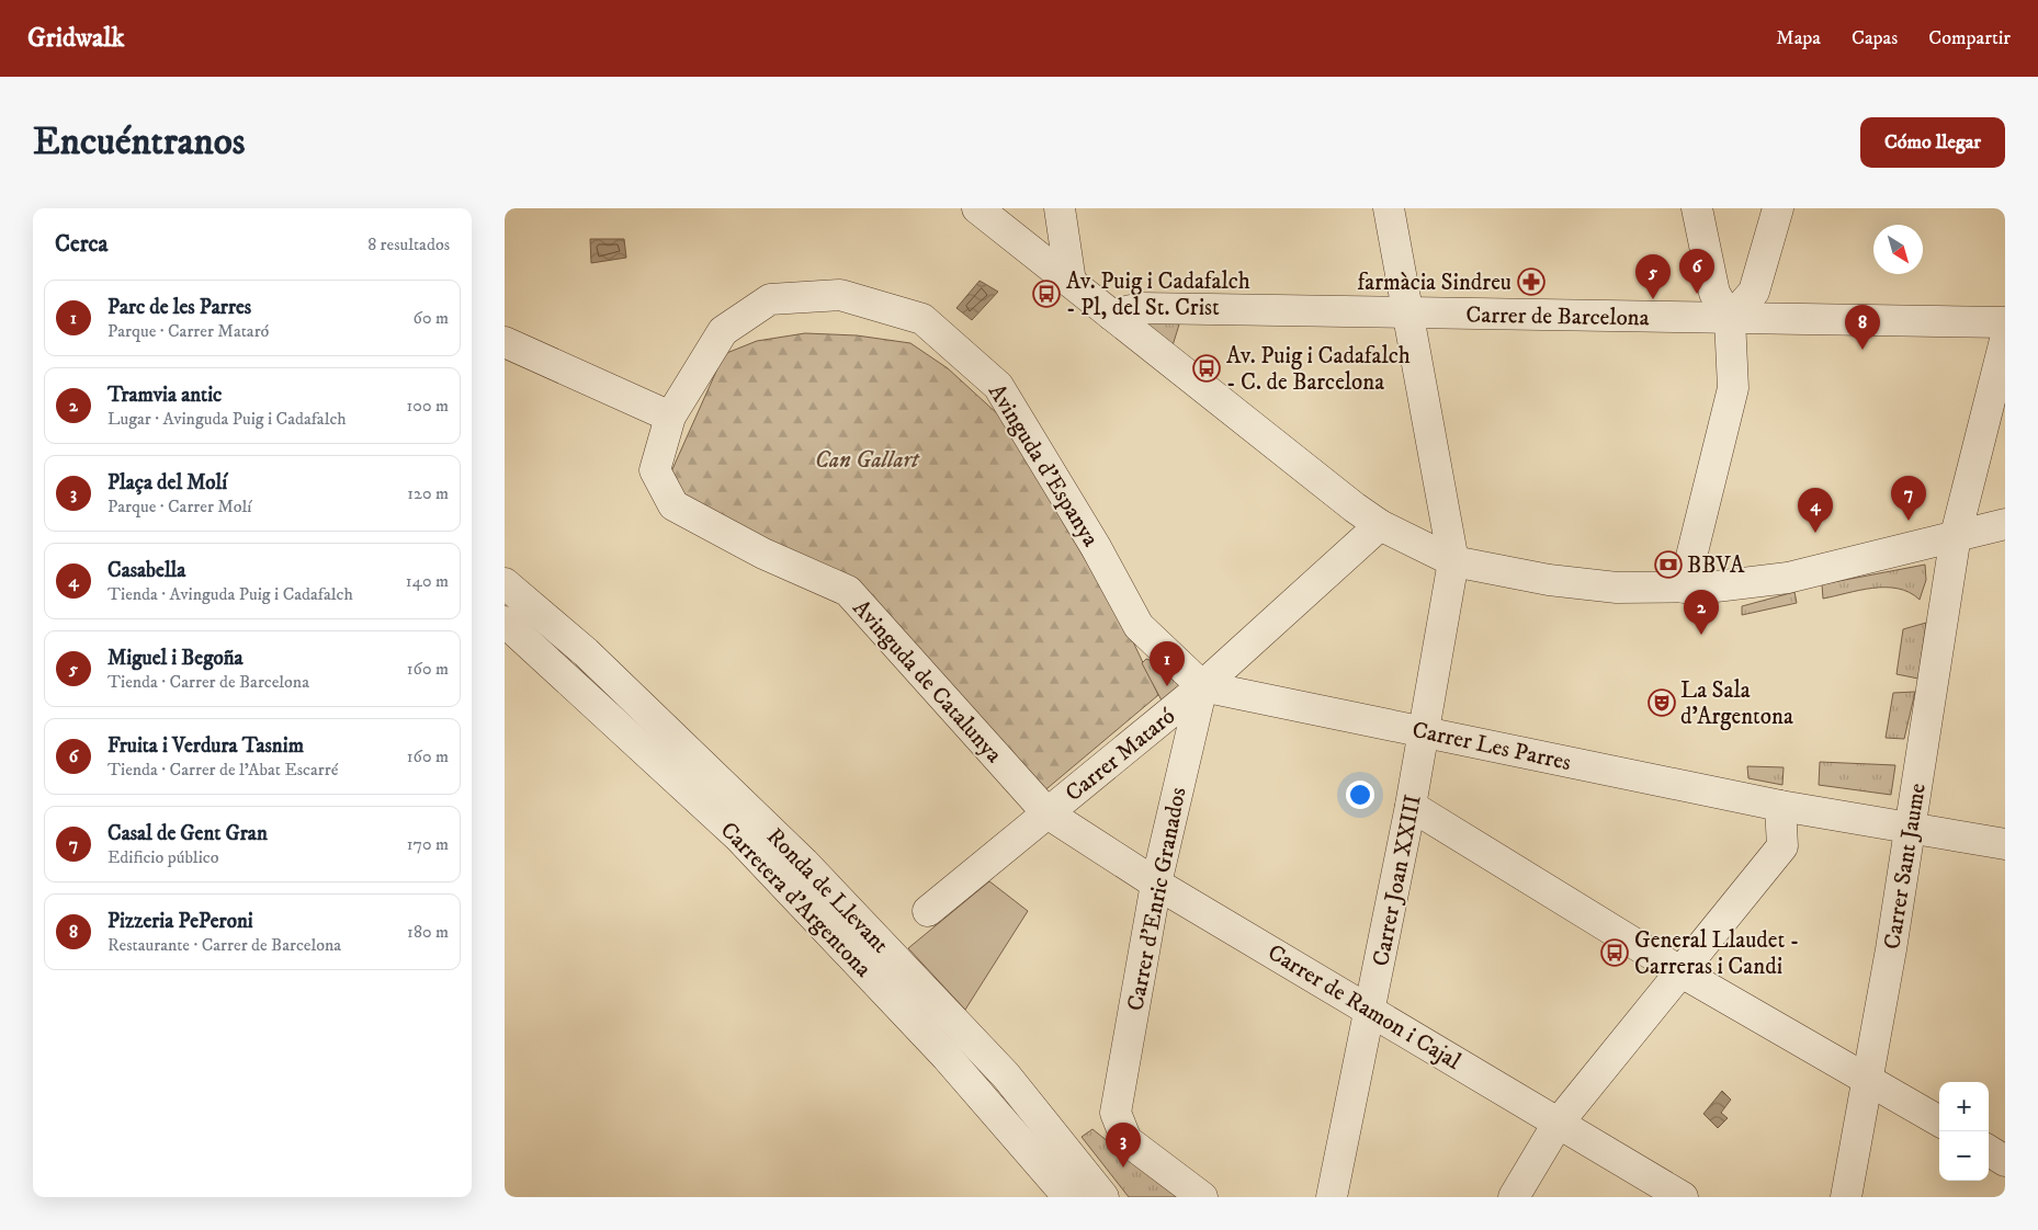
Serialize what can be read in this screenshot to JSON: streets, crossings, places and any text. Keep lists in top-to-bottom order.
{
  "streets": {
    "street": [
      "Carrer de Barcelona",
      "Avinguda d'Espanya",
      "Avinguda de Catalunya",
      "Carrer Les Parres",
      "Carrer Mataró",
      "Carrer Sant Jaume",
      "Carrer Joan XXIII",
      "Ronda de Llevant",
      "Carretera d'Argentona",
      "Carrer d'Enric Granados",
      "Carrer de Ramon i Cajal"
    ]
  },
  "crossings": [
    ["Avinguda d'Espanya", "Avinguda de Catalunya"],
    ["Avinguda d'Espanya", "Carrer Les Parres"],
    ["Avinguda d'Espanya", "Carrer Mataró"],
    ["Avinguda d'Espanya", "Carrer d'Enric Granados"],
    ["Avinguda de Catalunya", "Carrer Mataró"],
    ["Avinguda de Catalunya", "Carrer de Ramon i Cajal"],
    ["Carrer Les Parres", "Carrer Mataró"],
    ["Carrer Les Parres", "Carrer Sant Jaume"],
    ["Carrer Les Parres", "Carrer Joan XXIII"],
    ["Carrer Les Parres", "Carrer d'Enric Granados"],
    ["Carrer Mataró", "Carrer d'Enric Granados"],
    ["Carrer Mataró", "Carrer de Ramon i Cajal"],
    ["Carrer Joan XXIII", "Carrer de Ramon i Cajal"],
    ["Carrer d'Enric Granados", "Carrer de Ramon i Cajal"]
  ],
  "parks": ["Can Gallart"],
  "places": {
    "pharmacy": ["farmàcia Sindreu"],
    "bus stop": ["Av. Puig i Cadafalch - Pl, del St. Crist", "Av. Puig i Cadafalch - C. de Barcelona", "General Llaudet - Carreras i Candi"],
    "bank": ["BBVA"],
    "theatre": ["La Sala d'Argentona"]
  },
  "north": "bottom right",
  "page": {
    "header": "Gridwalk",
    "nav": ["Mapa", "Capas", "Compartir"],
    "buttons": "Cómo llegar",
    "title": "Encuéntranos",
    "heading": ["Cerca", "8 resultados"],
    "pins": [
      "6",
      "5",
      "8",
      "7",
      "4",
      "2",
      "1",
      "3"
    ],
    "list": [
      {
        "mark": "1",
        "name": "Parc de les Parres",
        "note": "Parque · Carrer Mataró",
        "value": "60 m"
      },
      {
        "mark": "2",
        "name": "Tramvia antic",
        "note": "Lugar · Avinguda Puig i Cadafalch",
        "value": "100 m"
      },
      {
        "mark": "3",
        "name": "Plaça del Molí",
        "note": "Parque · Carrer Molí",
        "value": "120 m"
      },
      {
        "mark": "4",
        "name": "Casabella",
        "note": "Tienda · Avinguda Puig i Cadafalch",
        "value": "140 m"
      },
      {
        "mark": "5",
        "name": "Miguel i Begoña",
        "note": "Tienda · Carrer de Barcelona",
        "value": "160 m"
      },
      {
        "mark": "6",
        "name": "Fruita i Verdura Tasnim",
        "note": "Tienda · Carrer de l'Abat Escarré",
        "value": "160 m"
      },
      {
        "mark": "7",
        "name": "Casal de Gent Gran",
        "note": "Edificio público",
        "value": "170 m"
      },
      {
        "mark": "8",
        "name": "Pizzeria PePeroni",
        "note": "Restaurante · Carrer de Barcelona",
        "value": "180 m"
      }
    ],
    "map_buttons": ["+", "−"]
  }
}
